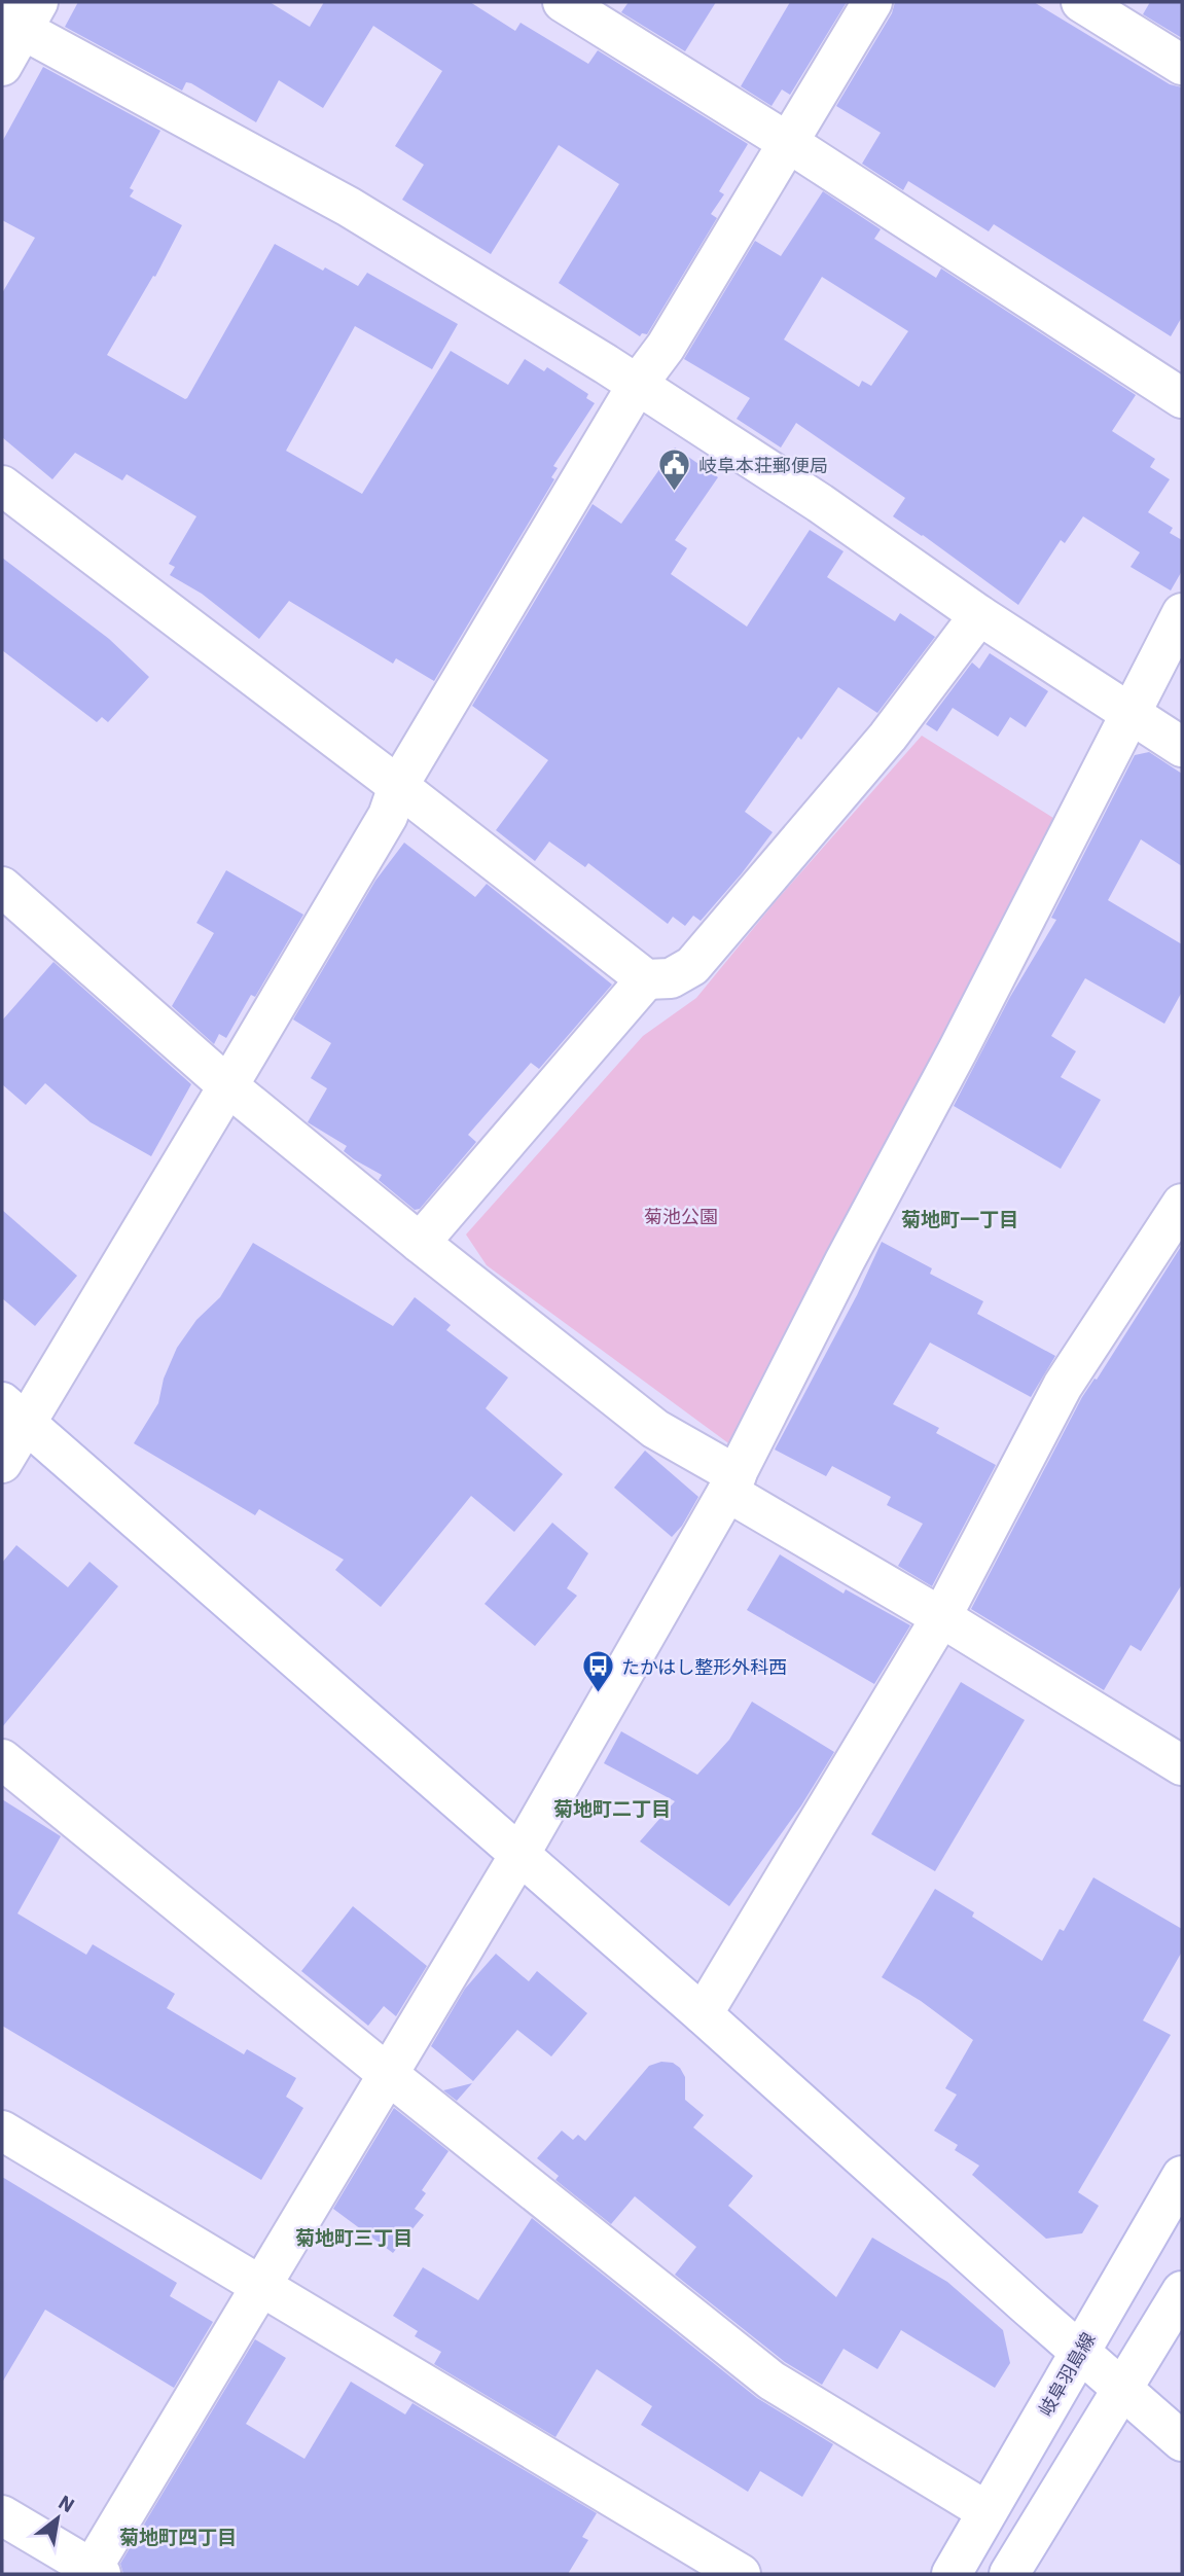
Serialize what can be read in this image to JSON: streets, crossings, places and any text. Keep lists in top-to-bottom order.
{
  "streets": {
    "street": ["岐阜羽島線"]
  },
  "districts": [
    "菊地町一丁目",
    "菊地町二丁目",
    "菊地町三丁目",
    "菊地町四丁目"
  ],
  "parks": ["菊池公園"],
  "places": {
    "public building": ["岐阜本荘郵便局"],
    "bus stop": ["たかはし整形外科西"]
  },
  "north": "top right"
}
